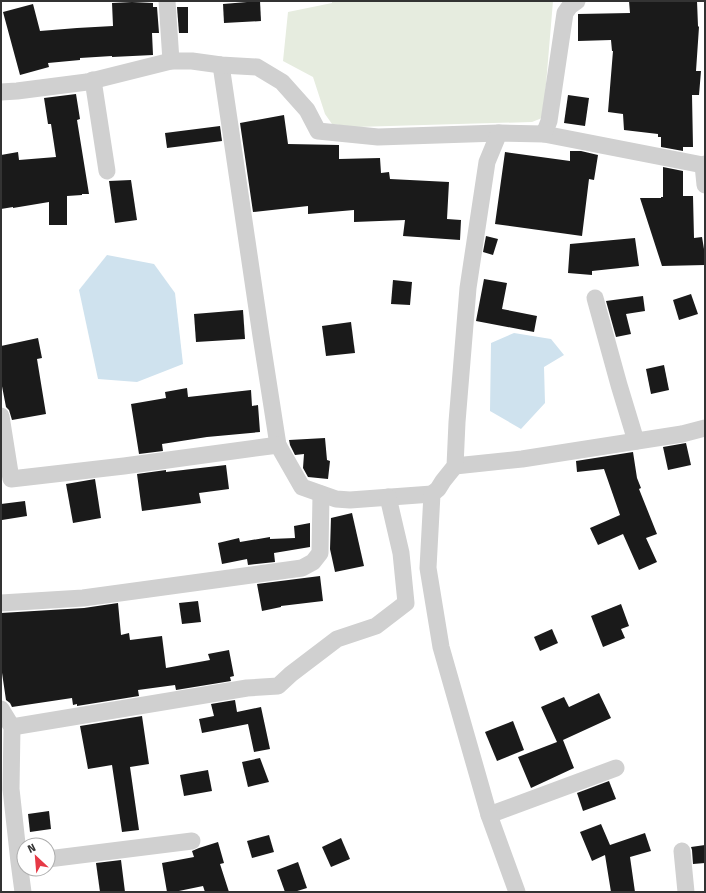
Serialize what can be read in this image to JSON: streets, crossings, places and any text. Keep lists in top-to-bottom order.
{
  "north": "top left"
}
